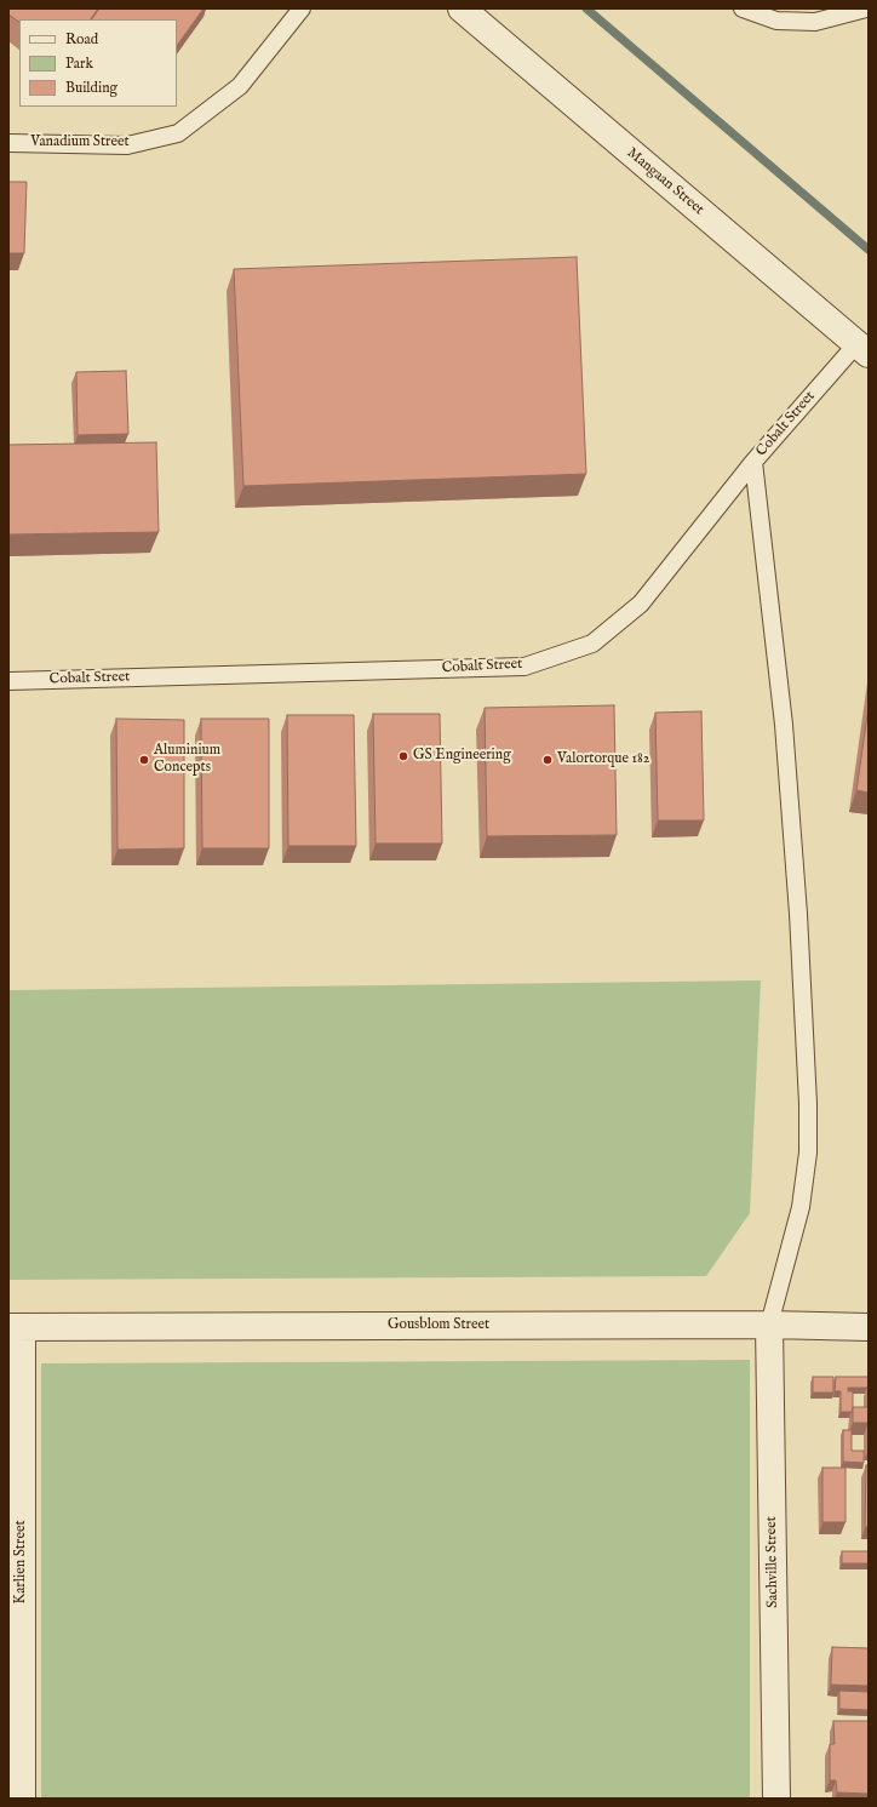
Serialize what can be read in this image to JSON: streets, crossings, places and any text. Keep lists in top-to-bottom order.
{
  "streets": {
    "street": [
      "Mangaan Street",
      "Gousblom Street",
      "Karlien Street",
      "Sachville Street"
    ],
    "lane": ["Vanadium Street", "Cobalt Street"]
  },
  "crossings": [
    ["Mangaan Street", "Cobalt Street"],
    ["Gousblom Street", "Karlien Street"],
    ["Gousblom Street", "Sachville Street"]
  ],
  "places": ["GS Engineering", "Aluminium Concepts", "Valortorque 182"],
  "legend": ["Road", "Park", "Building"]
}
